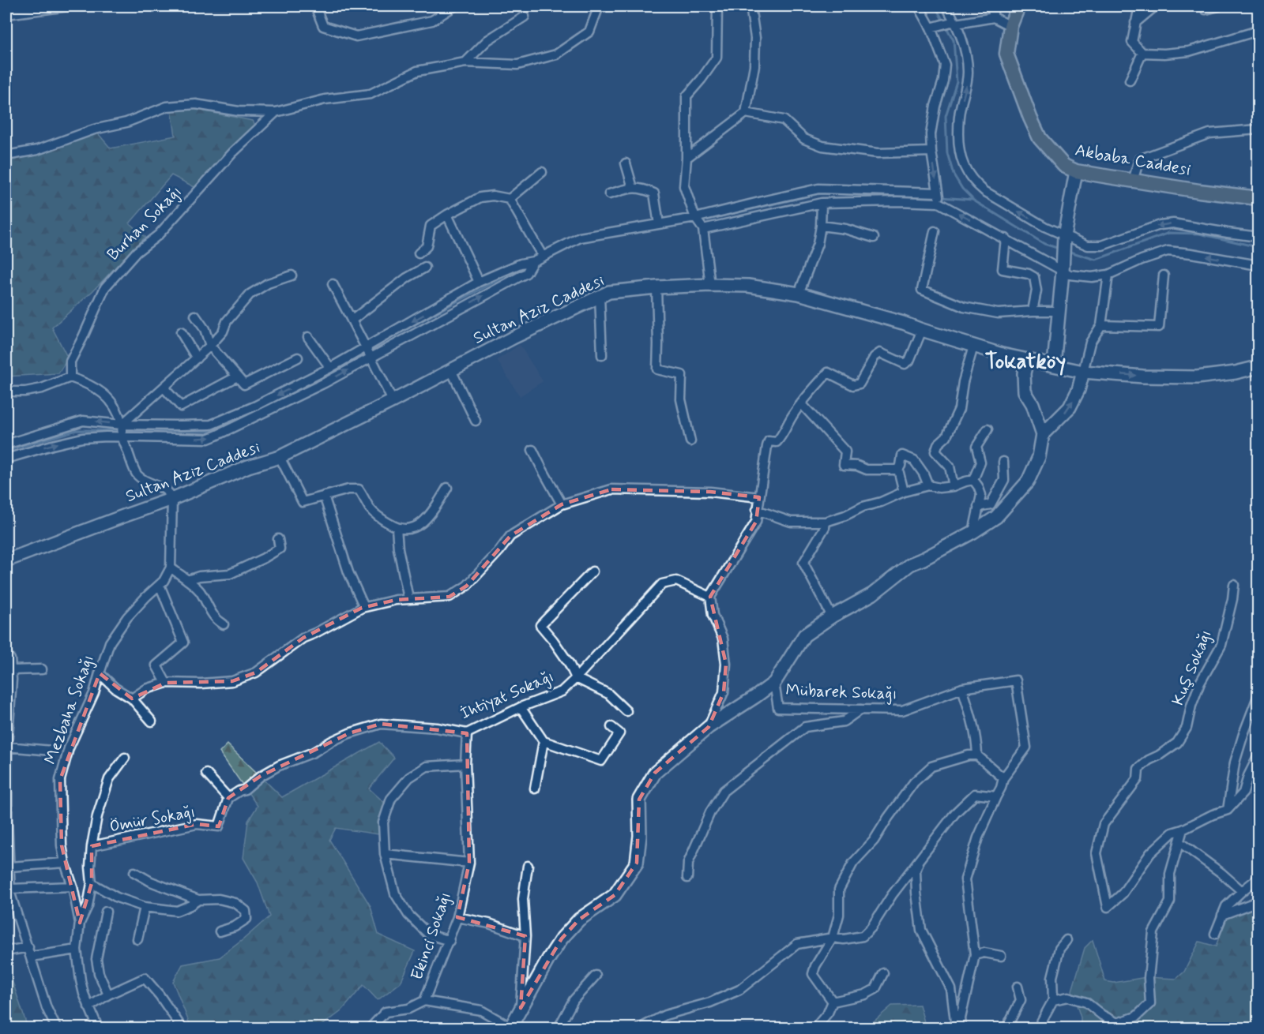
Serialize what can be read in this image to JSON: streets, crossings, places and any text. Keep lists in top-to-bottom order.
{
  "streets": {
    "main road": ["Akbaba Caddesi"],
    "street": [
      "Burhan Sokağı",
      "Sultan Aziz Caddesi",
      "Kuş Sokağı",
      "Mübarek Sokağı",
      "İhtiyat Sokağı",
      "Mezbaha Sokağı",
      "Ömür Sokağı",
      "Ekinci Sokağı"
    ]
  },
  "crossings": [
    ["İhtiyat Sokağı", "Ömür Sokağı"],
    ["İhtiyat Sokağı", "Ekinci Sokağı"]
  ],
  "districts": ["Tokatköy"]
}
